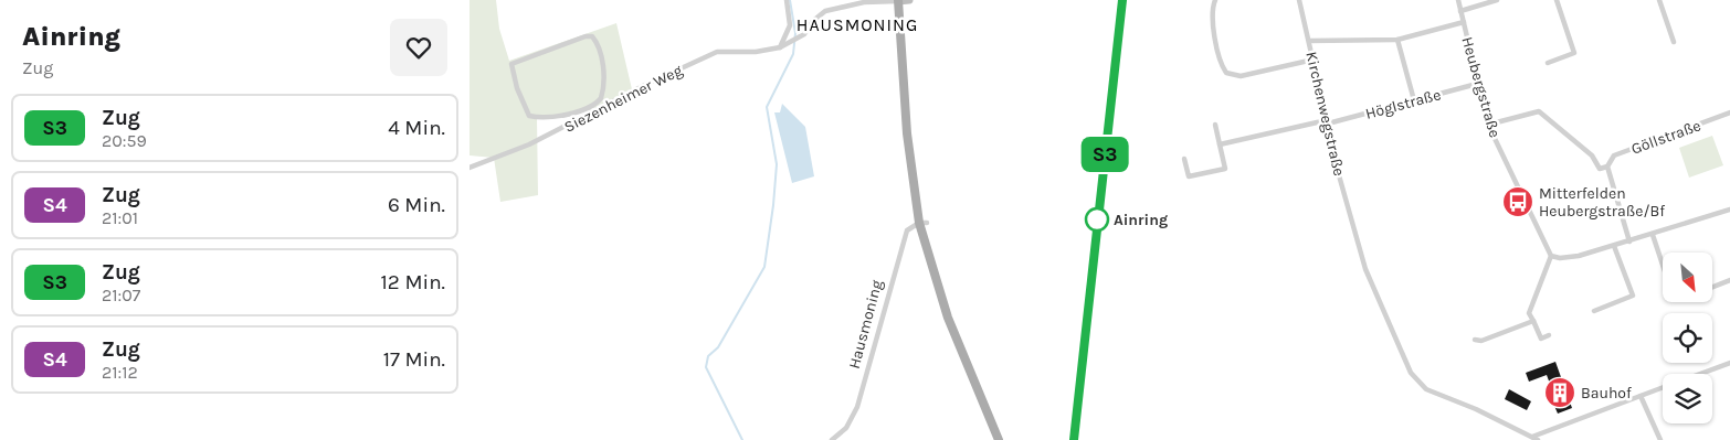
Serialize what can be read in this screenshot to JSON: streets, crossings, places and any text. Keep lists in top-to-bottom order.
{
  "streets": {
    "street": [
      "Heubergstraße",
      "Siezenheimer Weg",
      "Höglstraße",
      "Kirchenwegstraße",
      "Göllstraße",
      "Hausmoning"
    ]
  },
  "crossings": [
    ["Heubergstraße", "Höglstraße"],
    ["Höglstraße", "Kirchenwegstraße"]
  ],
  "districts": ["HAUSMONING"],
  "places": {
    "bus stop": ["Mitterfelden Heubergstraße/Bf"],
    "other": ["Ainring"],
    "building": ["Bauhof"]
  },
  "north": "bottom right",
  "page": {
    "heading": ["Ainring", "Zug"],
    "on_map": "S3",
    "list": [
      {
        "mark": "S3",
        "name": "Zug",
        "note": "20:59",
        "value": "4 Min."
      },
      {
        "mark": "S4",
        "name": "Zug",
        "note": "21:01",
        "value": "6 Min."
      },
      {
        "mark": "S3",
        "name": "Zug",
        "note": "21:07",
        "value": "12 Min."
      },
      {
        "mark": "S4",
        "name": "Zug",
        "note": "21:12",
        "value": "17 Min."
      }
    ]
  }
}
